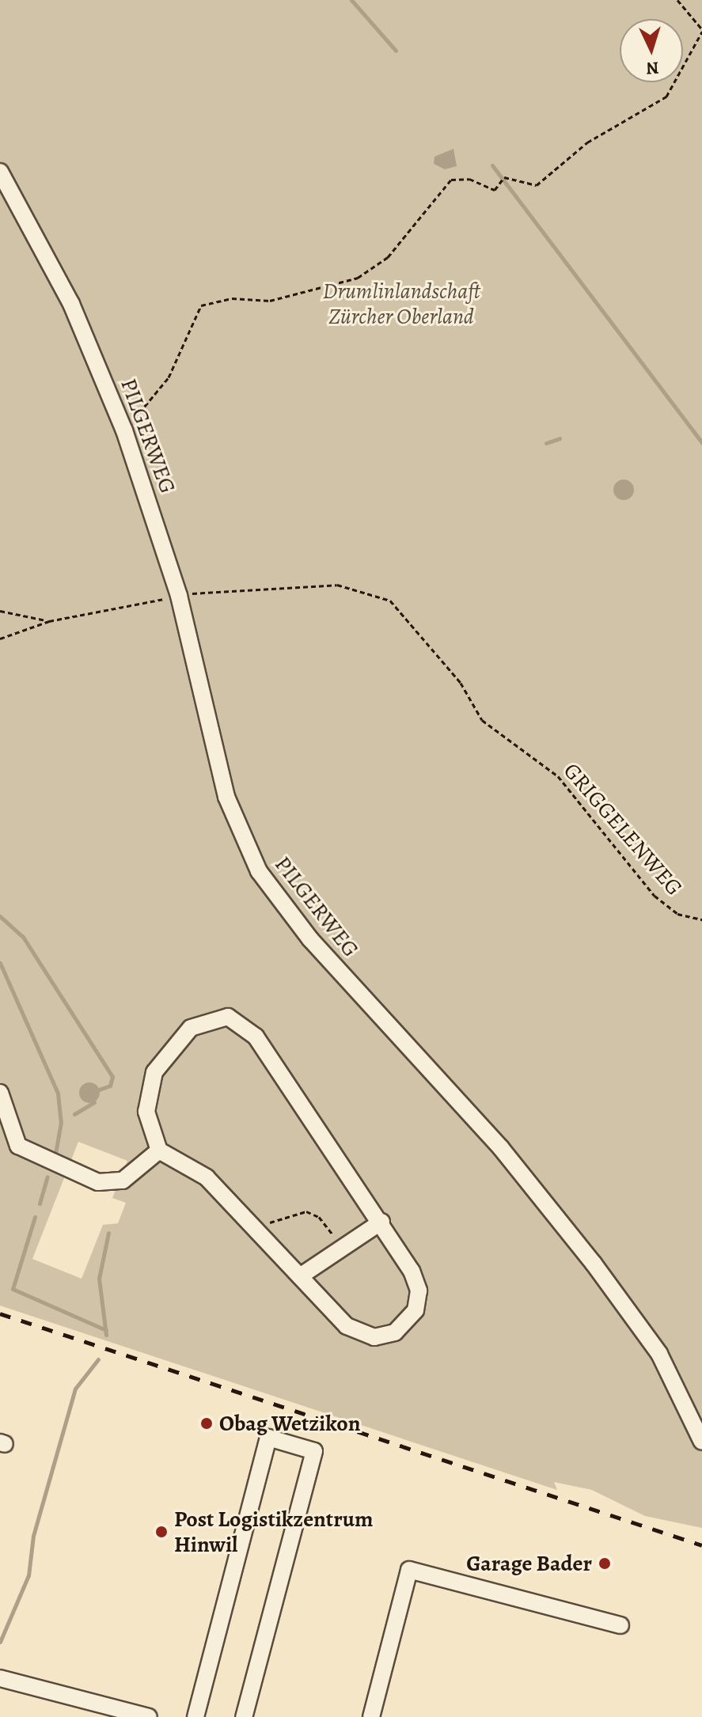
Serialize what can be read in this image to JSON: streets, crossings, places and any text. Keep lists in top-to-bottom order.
{
  "streets": {
    "street": ["PILGERWEG"],
    "path": ["GRIGGELENWEG"]
  },
  "crossings": [
    ["PILGERWEG", "GRIGGELENWEG"]
  ],
  "parks": ["Drumlinlandschaft Zürcher Oberland"],
  "places": ["Obag Wetzikon", "Post Logistikzentrum Hinwil", "Garage Bader"],
  "north": "bottom"
}
